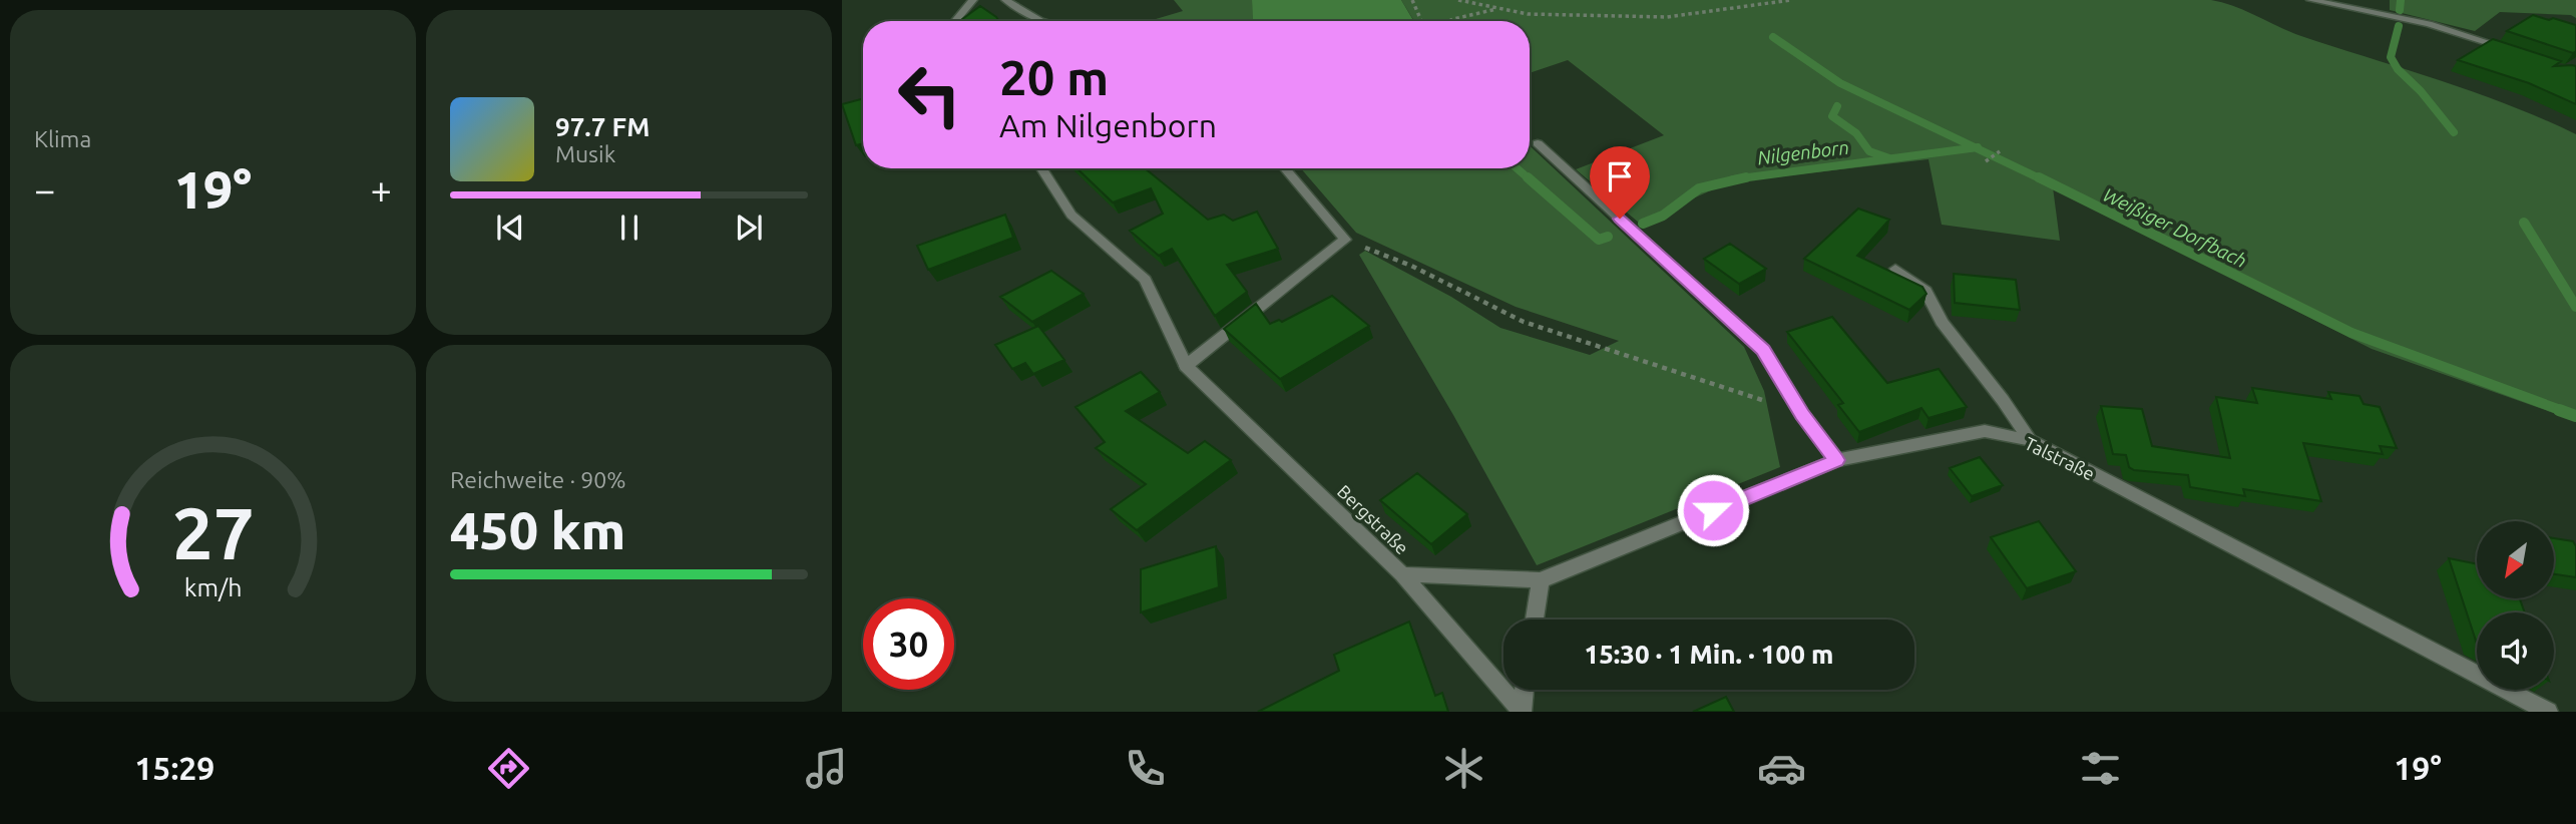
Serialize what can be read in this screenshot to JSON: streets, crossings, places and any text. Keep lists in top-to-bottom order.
{
  "streets": {
    "street": ["Talstraße", "Bergstraße"]
  },
  "crossings": [
    ["Talstraße", "Bergstraße"]
  ],
  "water": ["Nilgenborn", "Weißiger Dorfbach"],
  "north": "bottom left",
  "page": {
    "tile": [
      "Klima",
      ["Reichweite · 90%", "450 km"]
    ],
    "turn": ["20 m", "Am Nilgenborn"],
    "song": ["97.7 FM", "Musik"],
    "heat": ["−", "19°", "+"],
    "limit": "30",
    "trip": "15:30 · 1 Min. · 100 m",
    "tabs": ["15:29", "19°"],
    "gauge": ["27", "km/h"]
  }
}
